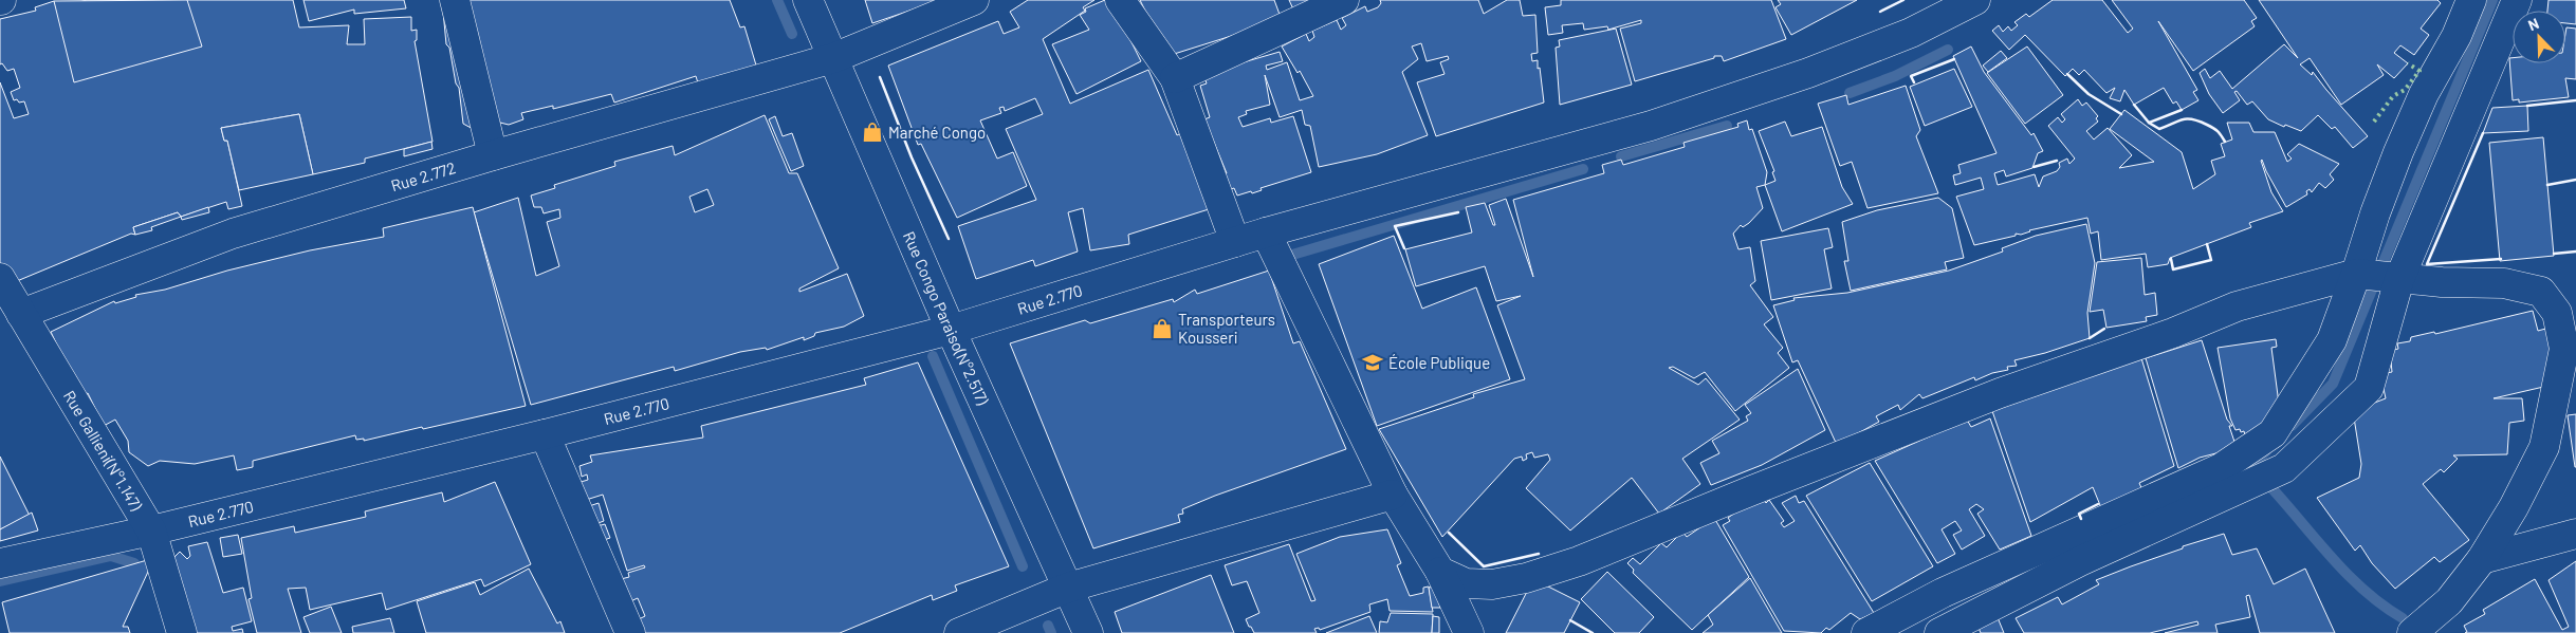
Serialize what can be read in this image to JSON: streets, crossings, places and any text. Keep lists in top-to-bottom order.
{
  "streets": {
    "street": [
      "Rue 2.772",
      "Rue 2.770",
      "Rue Congo Paraiso(N°2.517)",
      "Rue Gallieni(N°1.147)"
    ]
  },
  "crossings": [
    ["Rue 2.772", "Rue Congo Paraiso(N°2.517)"],
    ["Rue 2.772", "Rue Gallieni(N°1.147)"],
    ["Rue 2.770", "Rue Congo Paraiso(N°2.517)"],
    ["Rue 2.770", "Rue Gallieni(N°1.147)"]
  ],
  "places": {
    "shop": ["Marché Congo", "Transporteurs Kousseri"],
    "school or university": ["École Publique"]
  },
  "north": "top left"
}
